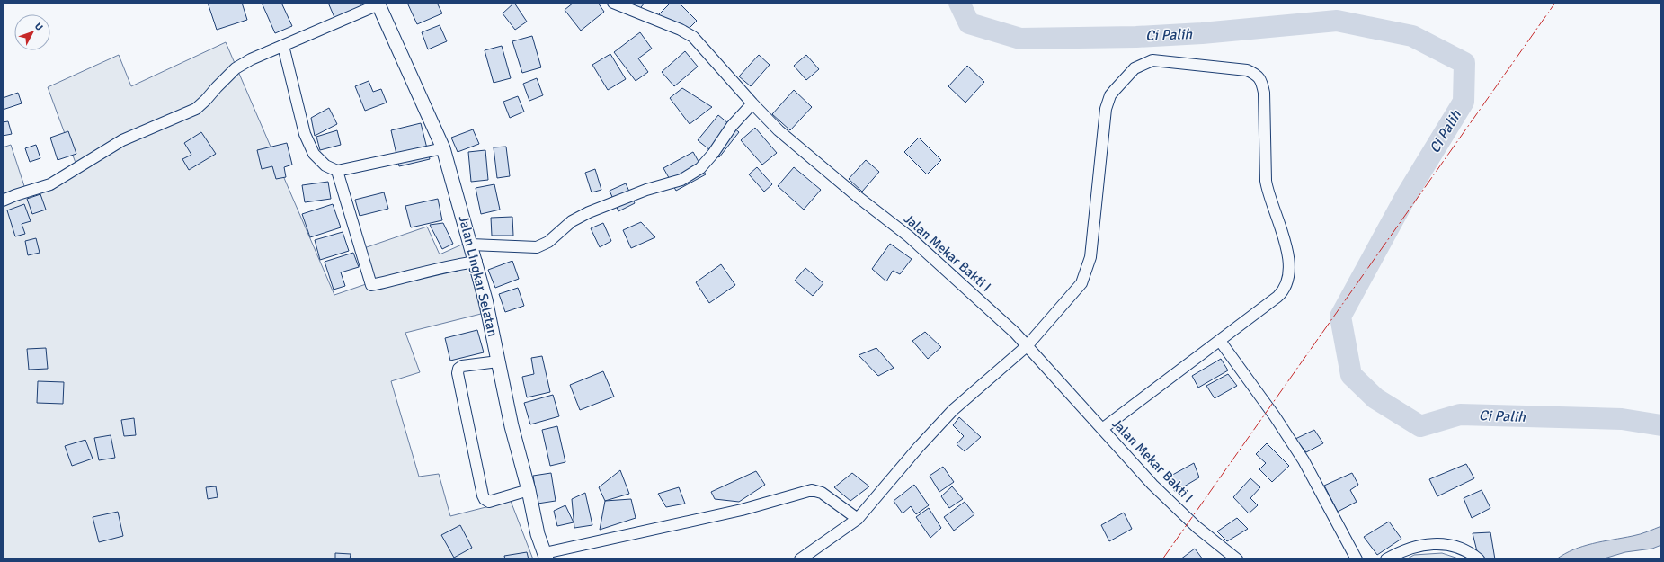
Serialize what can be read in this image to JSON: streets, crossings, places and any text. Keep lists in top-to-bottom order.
{
  "streets": {
    "street": ["Jalan Mekar Bakti I", "Jalan Lingkar Selatan"]
  },
  "water": ["Ci Palih"],
  "north": "top right"
}
